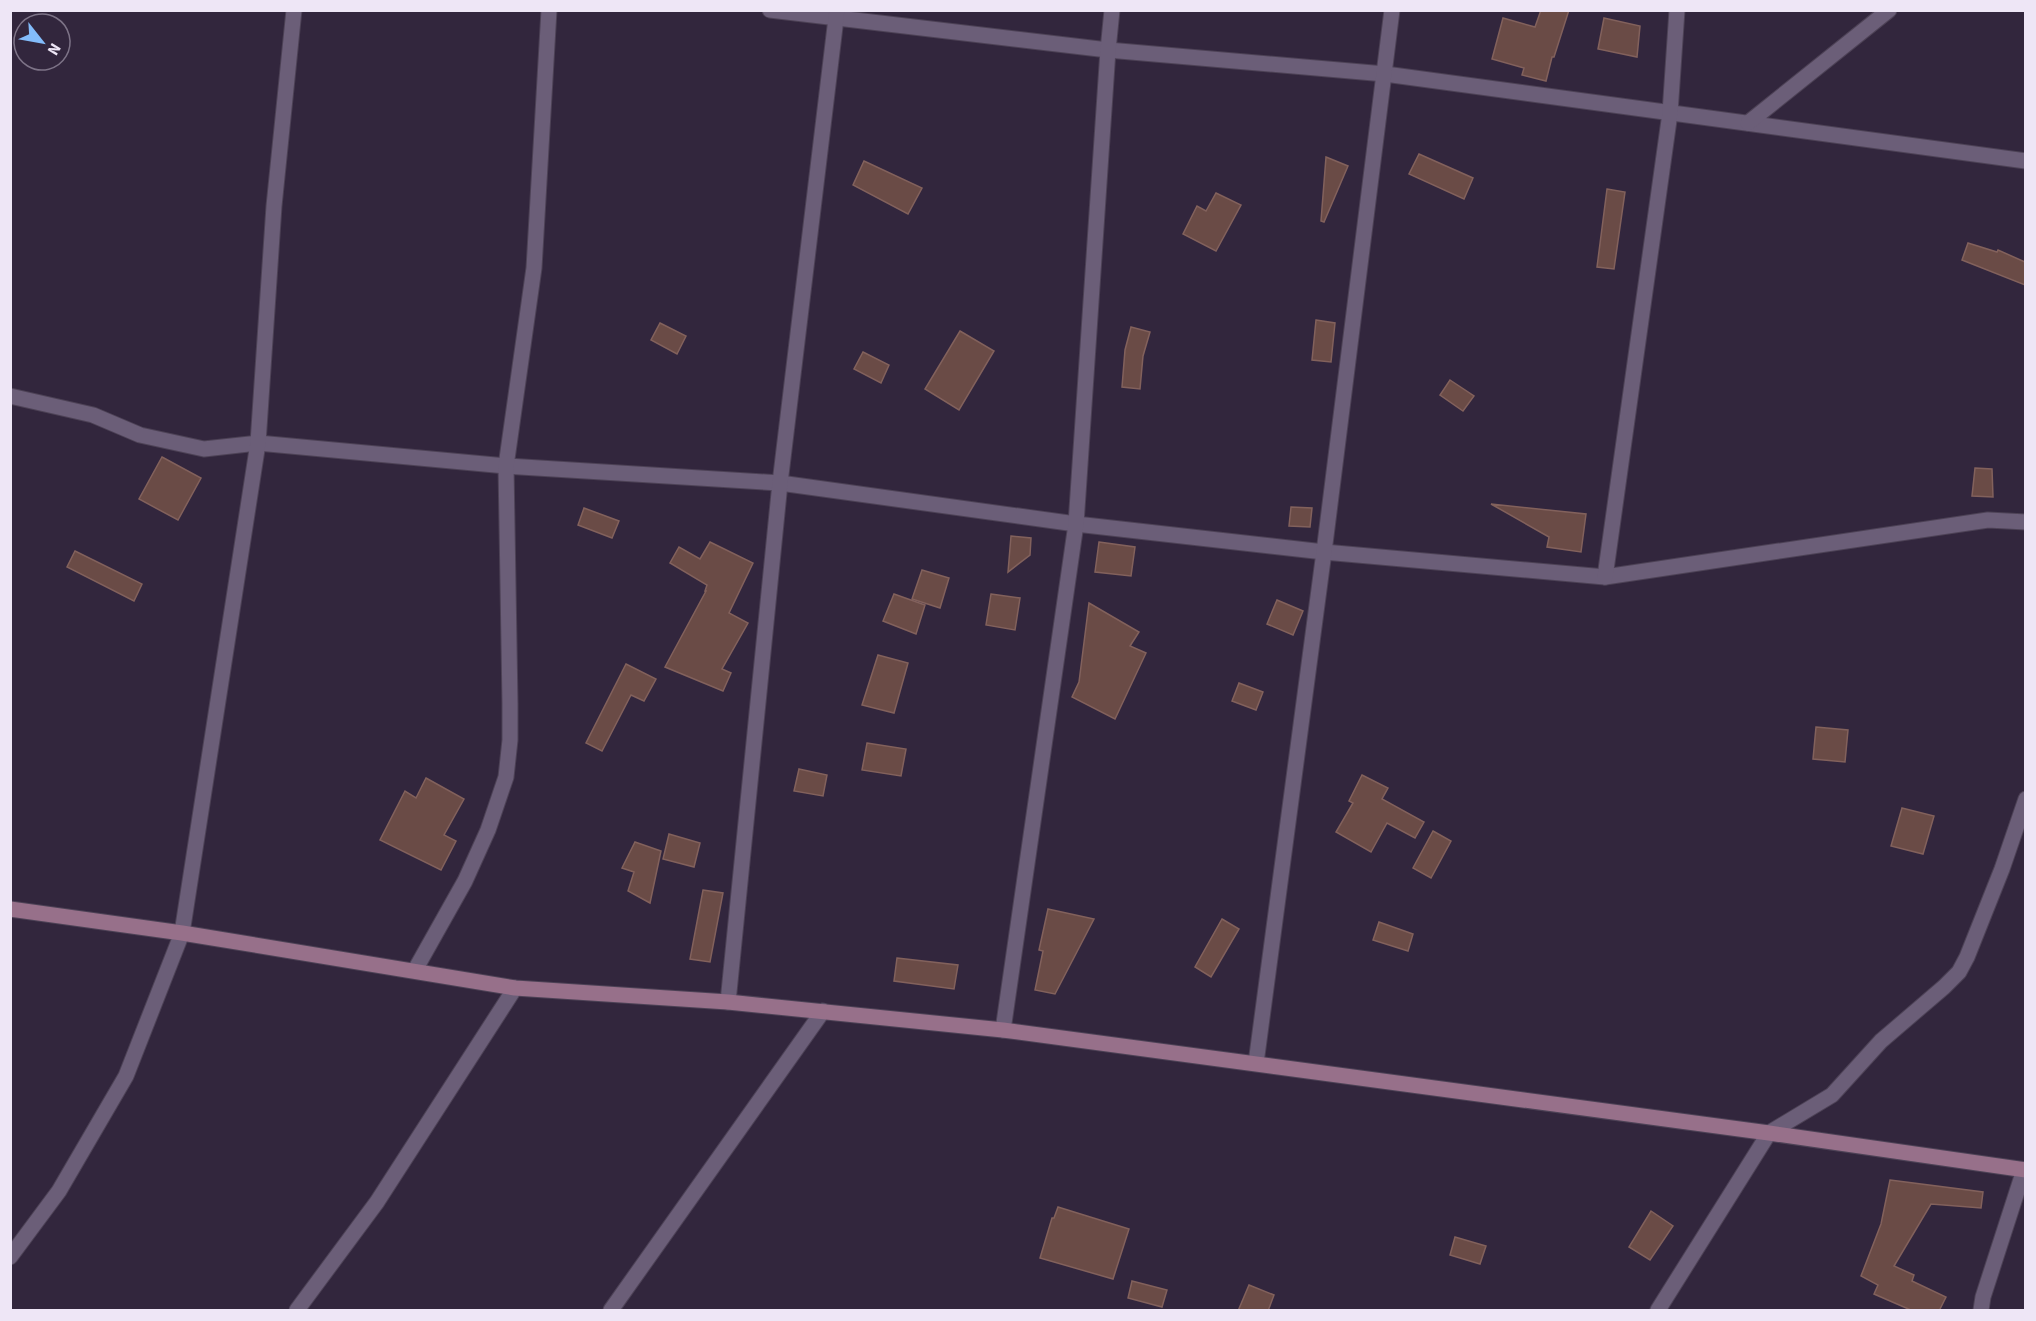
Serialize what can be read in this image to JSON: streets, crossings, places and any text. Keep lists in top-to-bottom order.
{
  "north": "bottom right"
}
